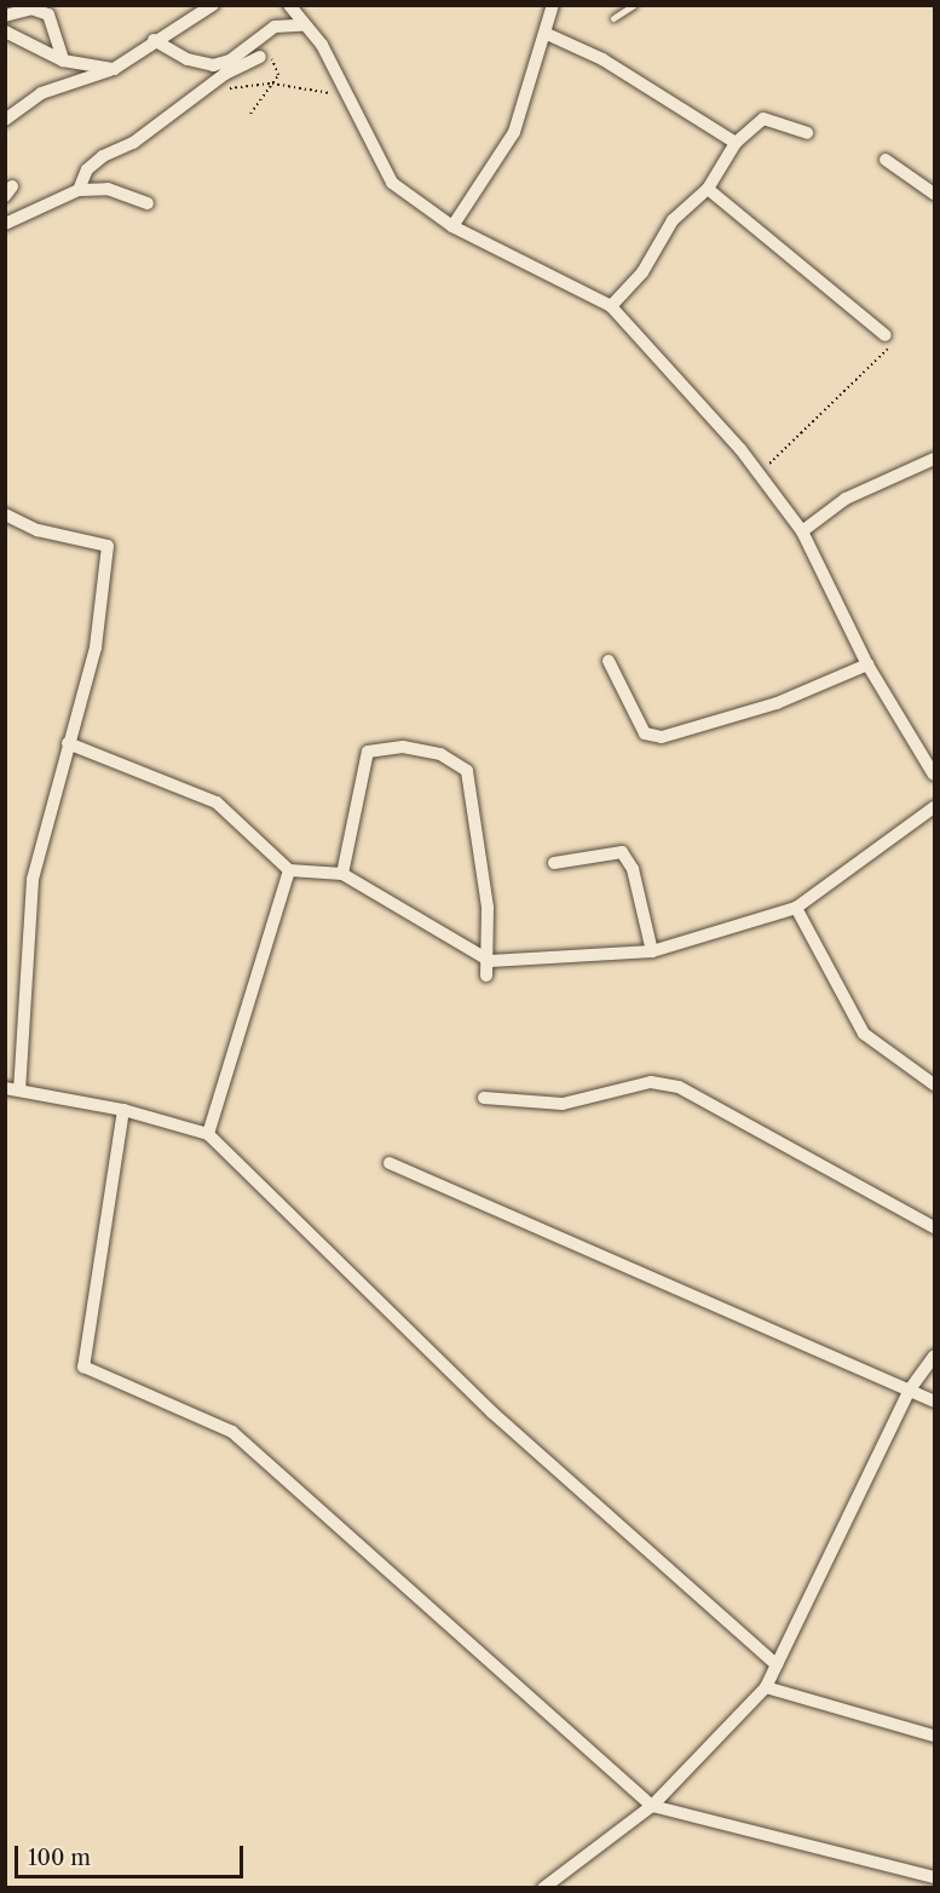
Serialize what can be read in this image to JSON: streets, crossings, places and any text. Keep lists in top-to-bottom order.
{
  "scale_bar": "100 m"
}
